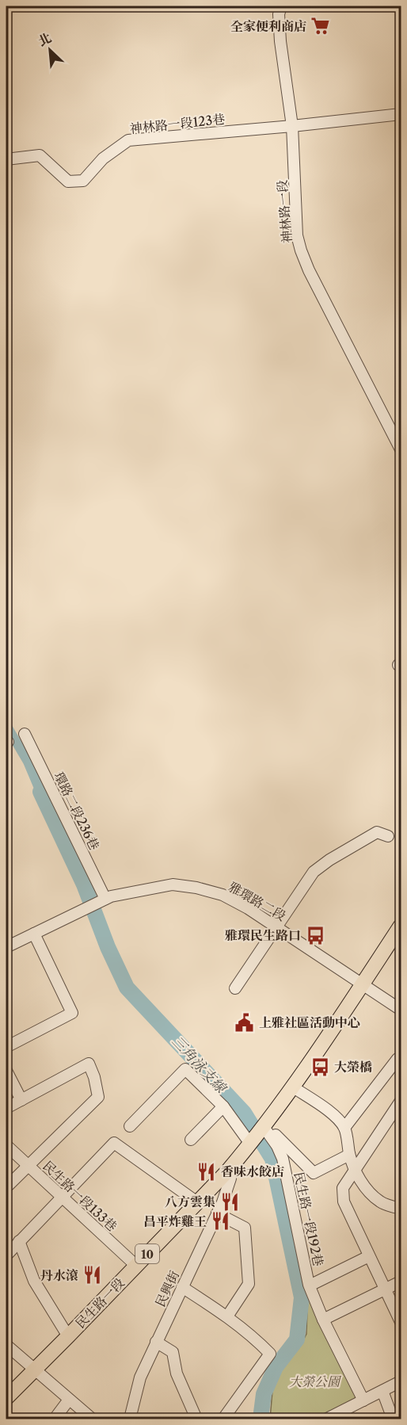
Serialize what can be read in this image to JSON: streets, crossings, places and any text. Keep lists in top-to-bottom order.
{
  "streets": {
    "main road": ["10", "民生路一段"],
    "street": [
      "神林路一段123巷",
      "神林路一段",
      "環路二段236巷",
      "雅環路二段",
      "民生路一段133巷",
      "民生路一段192巷",
      "民興街"
    ]
  },
  "crossings": [
    ["神林路一段123巷", "神林路一段"],
    ["環路二段236巷", "雅環路二段"],
    ["雅環路二段", "10"],
    ["民生路一段133巷", "民生路一段"],
    ["民生路一段192巷", "10"],
    ["10", "民生路一段"],
    ["民興街", "民生路一段"]
  ],
  "water": ["三角泳支線"],
  "parks": ["大榮公園"],
  "places": {
    "supermarket": ["全家便利商店"],
    "bus stop": ["雅環民生路口", "大榮橋"],
    "public building": ["上雅社區活動中心"],
    "restaurant": [
      "香味水餃店",
      "八方雲集",
      "昌平炸雞王",
      "丹水滾"
    ]
  },
  "north": "top left"
}
